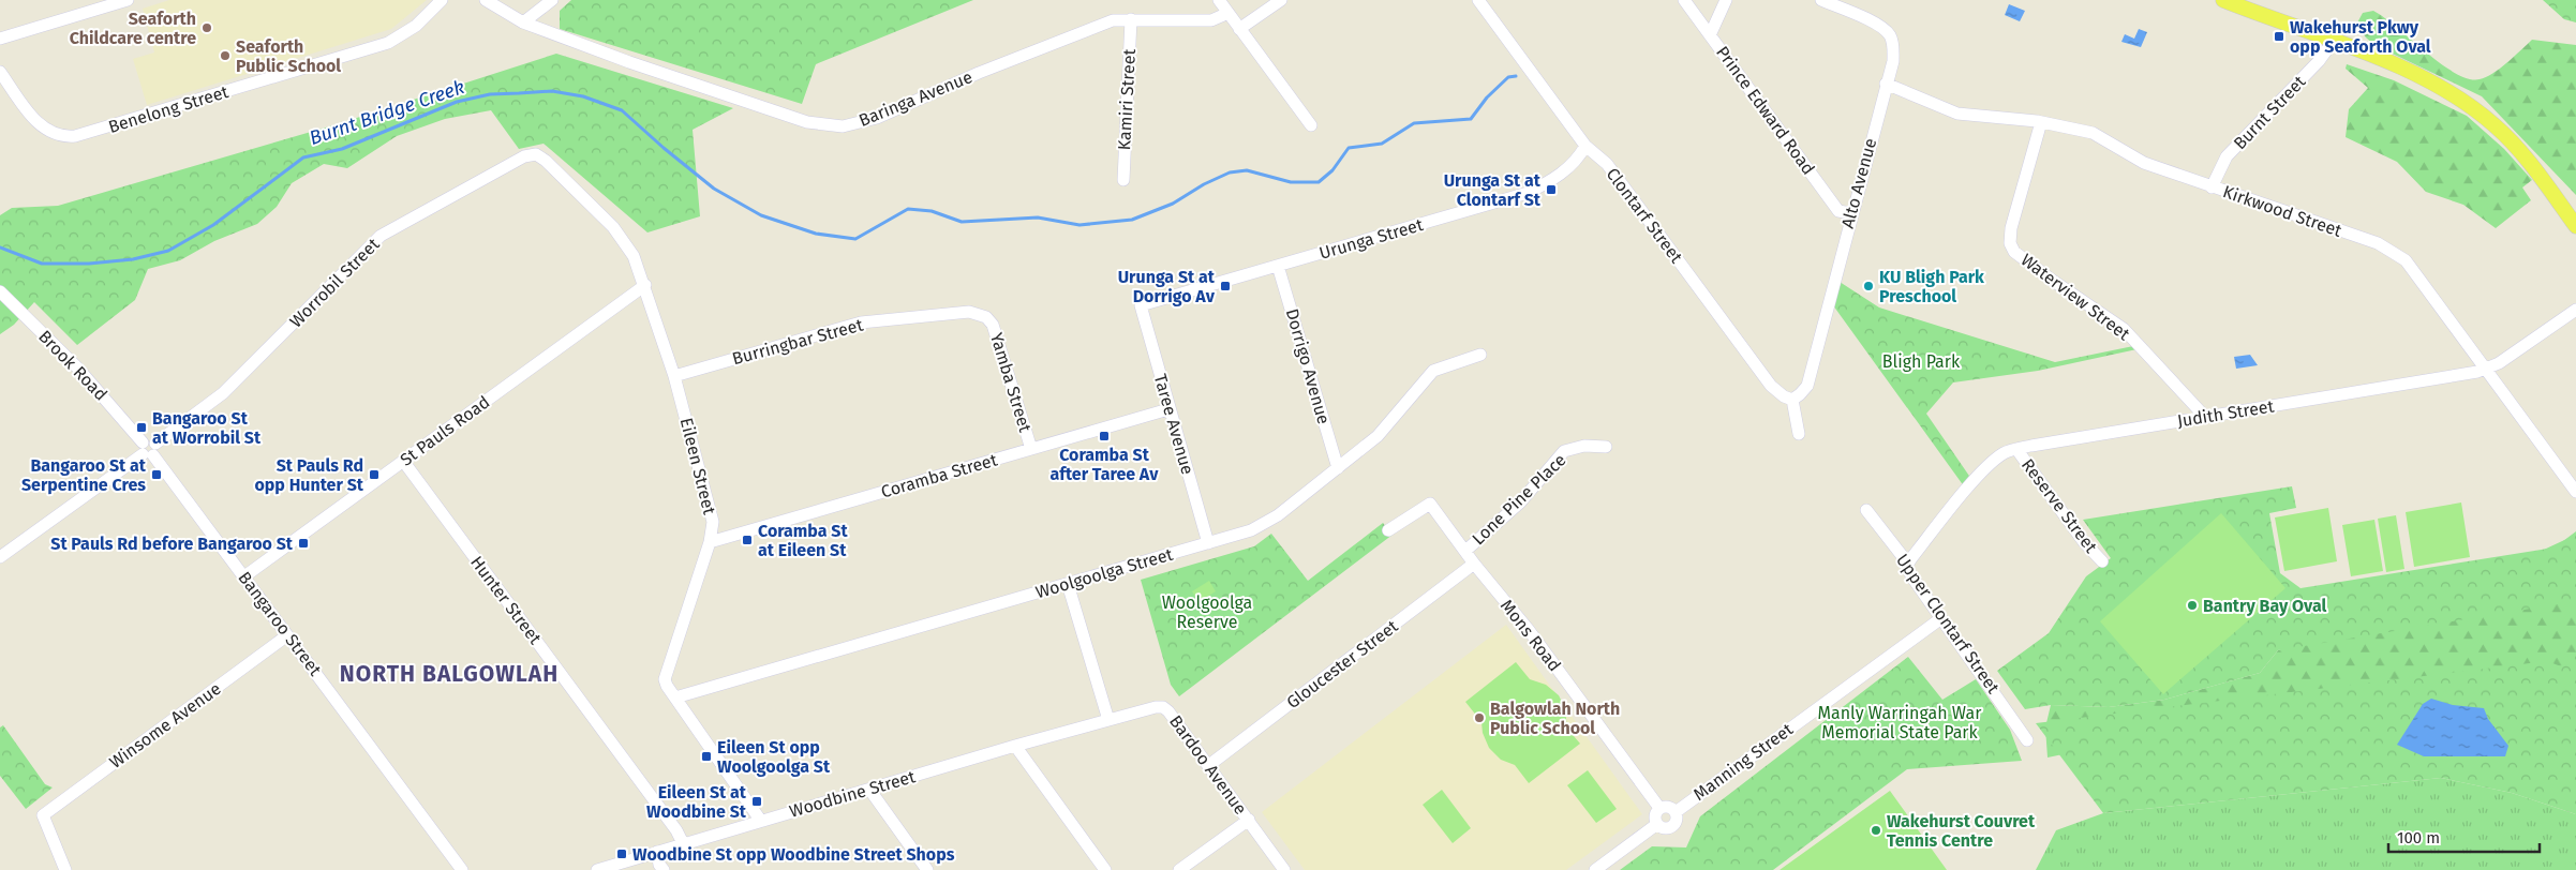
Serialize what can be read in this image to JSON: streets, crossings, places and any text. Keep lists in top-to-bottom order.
{
  "streets": {
    "street": [
      "Baringa Avenue",
      "Kamiri Street",
      "Benelong Street",
      "Prince Edward Road",
      "Burnt Street",
      "Alto Avenue",
      "Kirkwood Street",
      "Clontarf Street",
      "Urunga Street",
      "Worrobil Street",
      "Waterview Street",
      "Burringbar Street",
      "Brook Road",
      "Dorrigo Avenue",
      "Yamba Street",
      "Judith Street",
      "Taree Avenue",
      "St Pauls Road",
      "Eileen Street",
      "Coramba Street",
      "Lone Pine Place",
      "Reserve Street",
      "Woolgoolga Street",
      "Hunter Street",
      "Bangaroo Street",
      "Upper Clontarf Street",
      "Mons Road",
      "Gloucester Street",
      "Winsome Avenue",
      "Manning Street",
      "Bardoo Avenue",
      "Woodbine Street"
    ]
  },
  "crossings": [
    ["Baringa Avenue", "Kamiri Street"],
    ["Prince Edward Road", "Alto Avenue"],
    ["Burnt Street", "Kirkwood Street"],
    ["Alto Avenue", "Kirkwood Street"],
    ["Alto Avenue", "Clontarf Street"],
    ["Kirkwood Street", "Waterview Street"],
    ["Kirkwood Street", "Judith Street"],
    ["Clontarf Street", "Urunga Street"],
    ["Urunga Street", "Dorrigo Avenue"],
    ["Urunga Street", "Taree Avenue"],
    ["Worrobil Street", "Brook Road"],
    ["Worrobil Street", "Eileen Street"],
    ["Worrobil Street", "Bangaroo Street"],
    ["Waterview Street", "Judith Street"],
    ["Burringbar Street", "Yamba Street"],
    ["Burringbar Street", "Eileen Street"],
    ["Brook Road", "Bangaroo Street"],
    ["Dorrigo Avenue", "Woolgoolga Street"],
    ["Yamba Street", "Coramba Street"],
    ["Judith Street", "Reserve Street"],
    ["Judith Street", "Upper Clontarf Street"],
    ["Taree Avenue", "Coramba Street"],
    ["Taree Avenue", "Woolgoolga Street"],
    ["St Pauls Road", "Eileen Street"],
    ["St Pauls Road", "Hunter Street"],
    ["St Pauls Road", "Bangaroo Street"],
    ["Eileen Street", "Coramba Street"],
    ["Eileen Street", "Woolgoolga Street"],
    ["Eileen Street", "Woodbine Street"],
    ["Lone Pine Place", "Mons Road"],
    ["Hunter Street", "Woodbine Street"],
    ["Bangaroo Street", "Winsome Avenue"],
    ["Upper Clontarf Street", "Manning Street"],
    ["Mons Road", "Gloucester Street"],
    ["Mons Road", "Manning Street"],
    ["Gloucester Street", "Bardoo Avenue"],
    ["Bardoo Avenue", "Woodbine Street"]
  ],
  "districts": ["NORTH BALGOWLAH"],
  "water": ["Burnt Bridge Creek"],
  "parks": ["Bligh Park", "Woolgoolga Reserve", "Manly Warringah War Memorial State Park"],
  "places": {
    "other": [
      "Seaforth Childcare centre",
      "Seaforth Public School",
      "KU Bligh Park Preschool",
      "Bantry Bay Oval",
      "Balgowlah North Public School",
      "Wakehurst Couvret Tennis Centre"
    ],
    "transit": [
      "Wakehurst Pkwy opp Seaforth Oval",
      "Urunga St at Clontarf St",
      "Urunga St at Dorrigo Av",
      "Bangaroo St at Worrobil St",
      "Coramba St after Taree Av",
      "Bangaroo St at Serpentine Cres",
      "St Pauls Rd opp Hunter St",
      "Coramba St at Eileen St",
      "St Pauls Rd before Bangaroo St",
      "Eileen St opp Woolgoolga St",
      "Eileen St at Woodbine St",
      "Woodbine St opp Woodbine Street Shops"
    ]
  },
  "scale_bar": "100 m"
}
